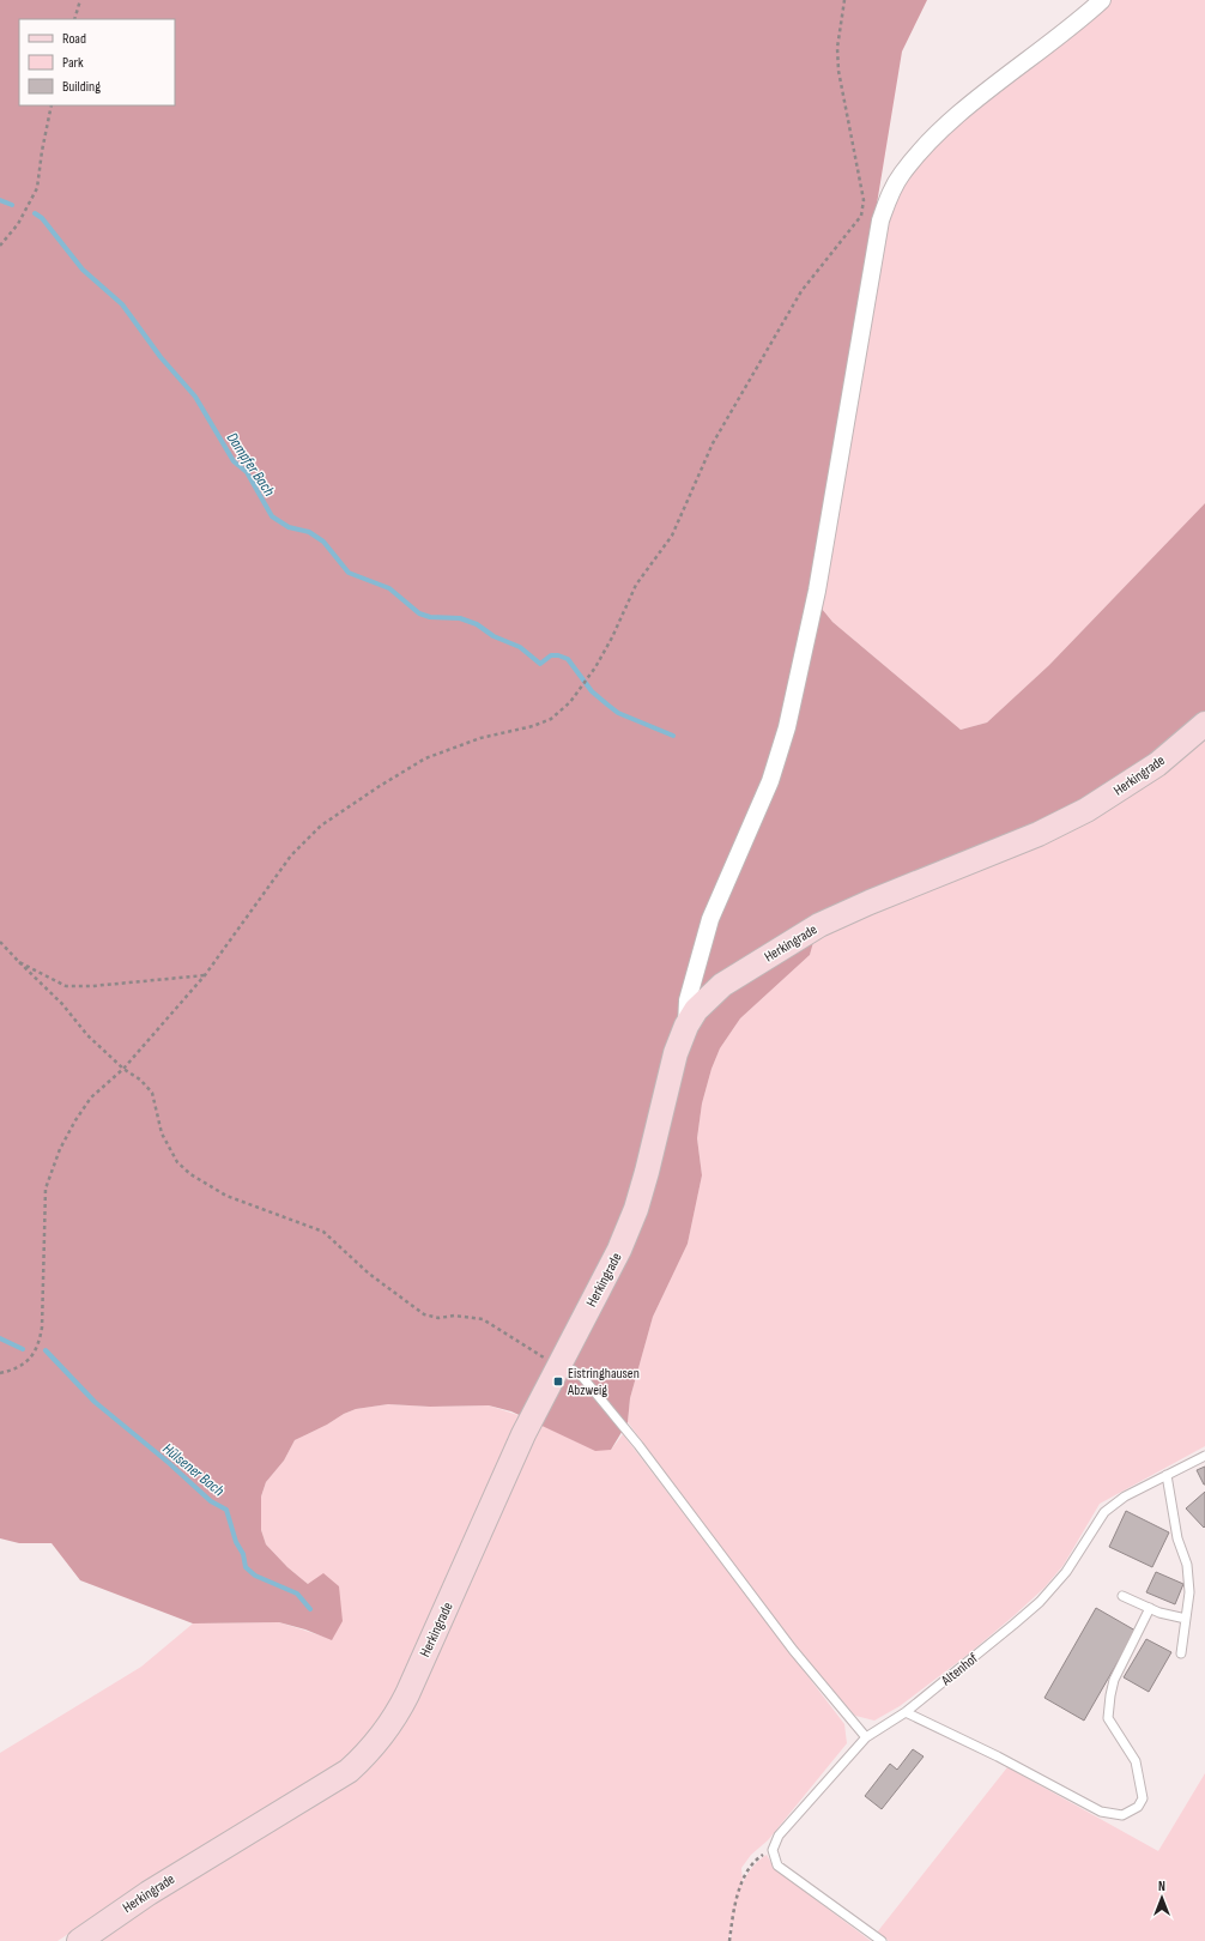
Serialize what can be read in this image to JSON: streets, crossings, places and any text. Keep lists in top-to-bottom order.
{
  "streets": {
    "main road": ["Herkingrade"],
    "lane": ["Altenhof"]
  },
  "water": ["Dampfer Bach", "Hülsener Bach"],
  "places": {
    "transit": ["Eistringhausen Abzweig"]
  },
  "legend": ["Road", "Park", "Building"],
  "north": "top"
}
